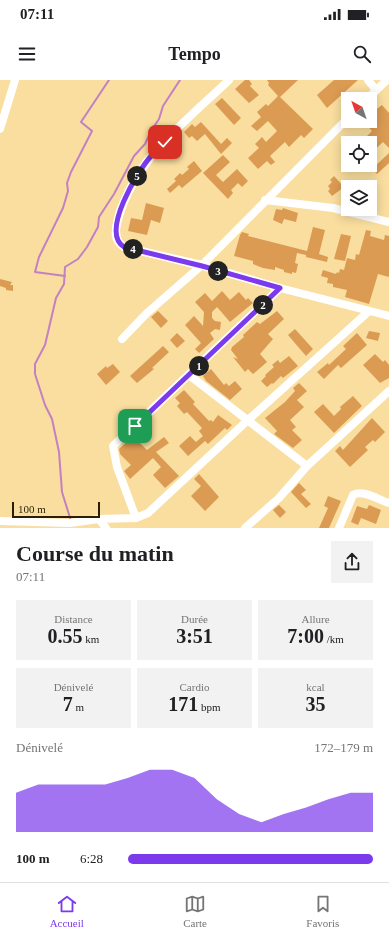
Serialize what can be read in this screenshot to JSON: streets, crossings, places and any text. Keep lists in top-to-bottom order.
{
  "scale_bar": "100 m",
  "north": "top left",
  "page": {
    "status": "07:11",
    "header": "Tempo",
    "pins": [
      "5",
      "4",
      "3",
      "2",
      "1"
    ],
    "scale": "100 m",
    "heading": ["Course du matin", "07:11"],
    "stats": [
      ["Distance", "0.55 km"],
      ["Durée", "3:51"],
      ["Allure", "7:00 /km"],
      ["Dénivelé", "7 m"],
      ["Cardio", "171 bpm"],
      ["kcal", "35"]
    ],
    "chart": ["Dénivelé", "172–179 m"],
    "list": [
      {
        "name": "100 m",
        "note": "6:28"
      }
    ],
    "tabs": ["Accueil", "Carte", "Favoris"]
  }
}
